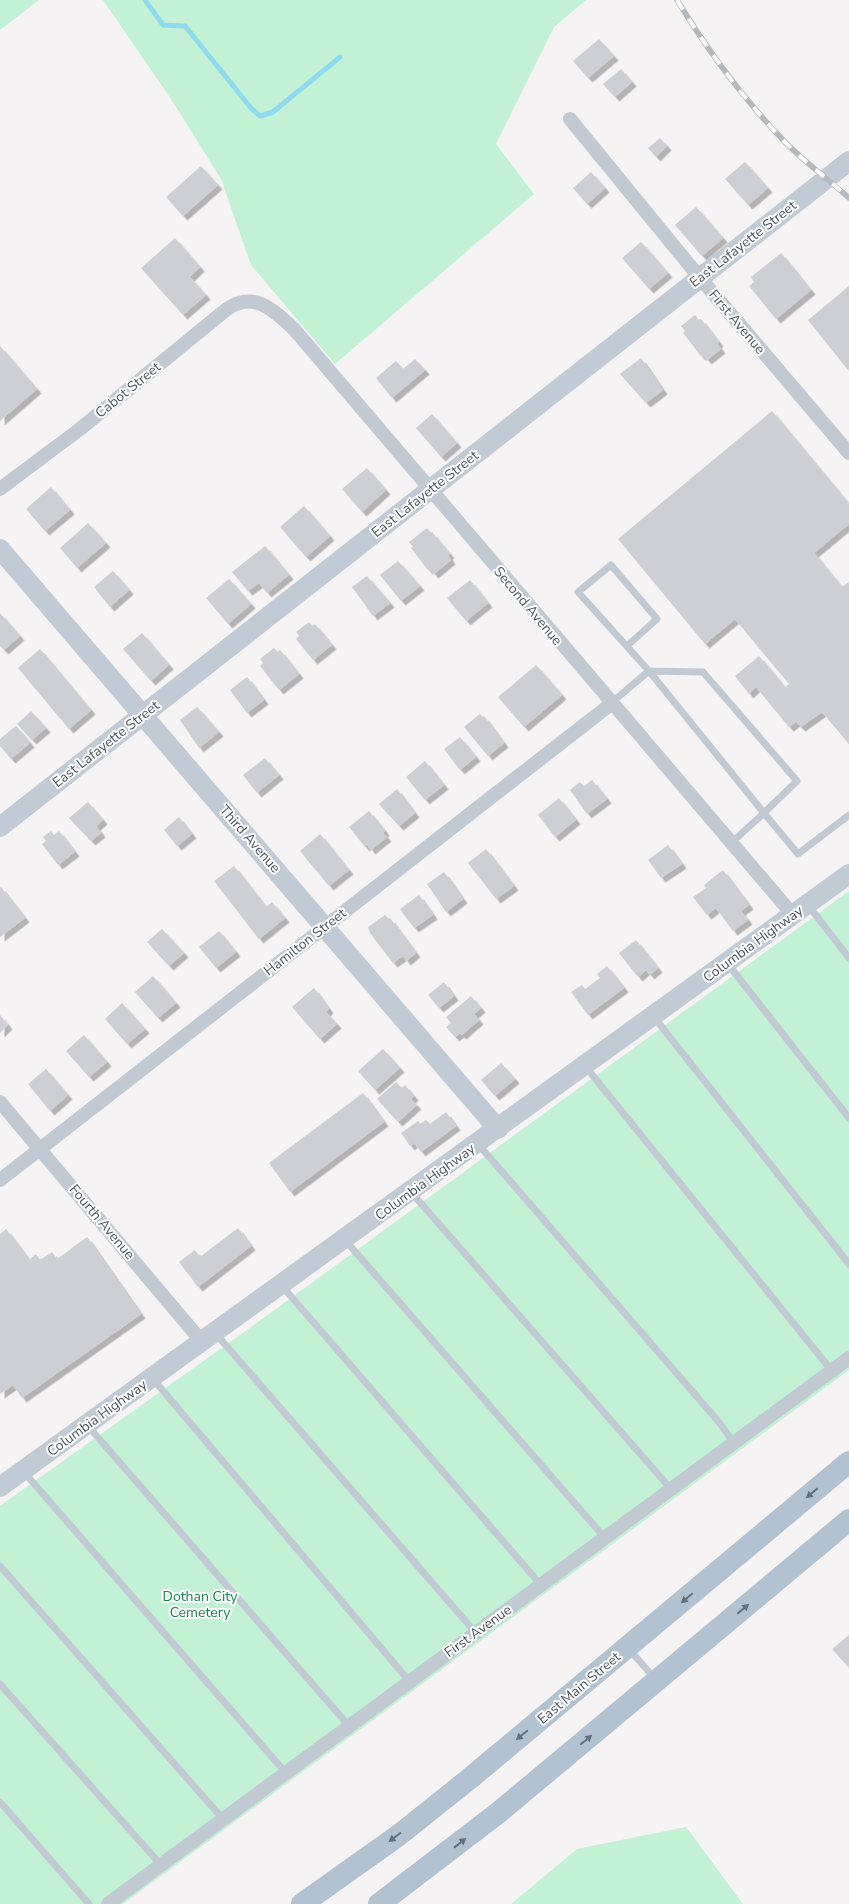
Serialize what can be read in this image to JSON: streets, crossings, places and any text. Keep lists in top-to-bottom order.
{
  "streets": {
    "main road": ["East Main Street"],
    "street": [
      "East Lafayette Street",
      "First Avenue",
      "Cabot Street",
      "Second Avenue",
      "Third Avenue",
      "Hamilton Street",
      "Columbia Highway",
      "Fourth Avenue"
    ]
  },
  "crossings": [
    ["East Lafayette Street", "First Avenue"],
    ["East Lafayette Street", "Second Avenue"],
    ["East Lafayette Street", "Third Avenue"],
    ["Cabot Street", "Second Avenue"],
    ["Second Avenue", "Hamilton Street"],
    ["Second Avenue", "Columbia Highway"],
    ["Third Avenue", "Hamilton Street"],
    ["Third Avenue", "Columbia Highway"],
    ["Hamilton Street", "Fourth Avenue"],
    ["Columbia Highway", "Fourth Avenue"]
  ],
  "parks": ["Dothan City Cemetery"]
}
